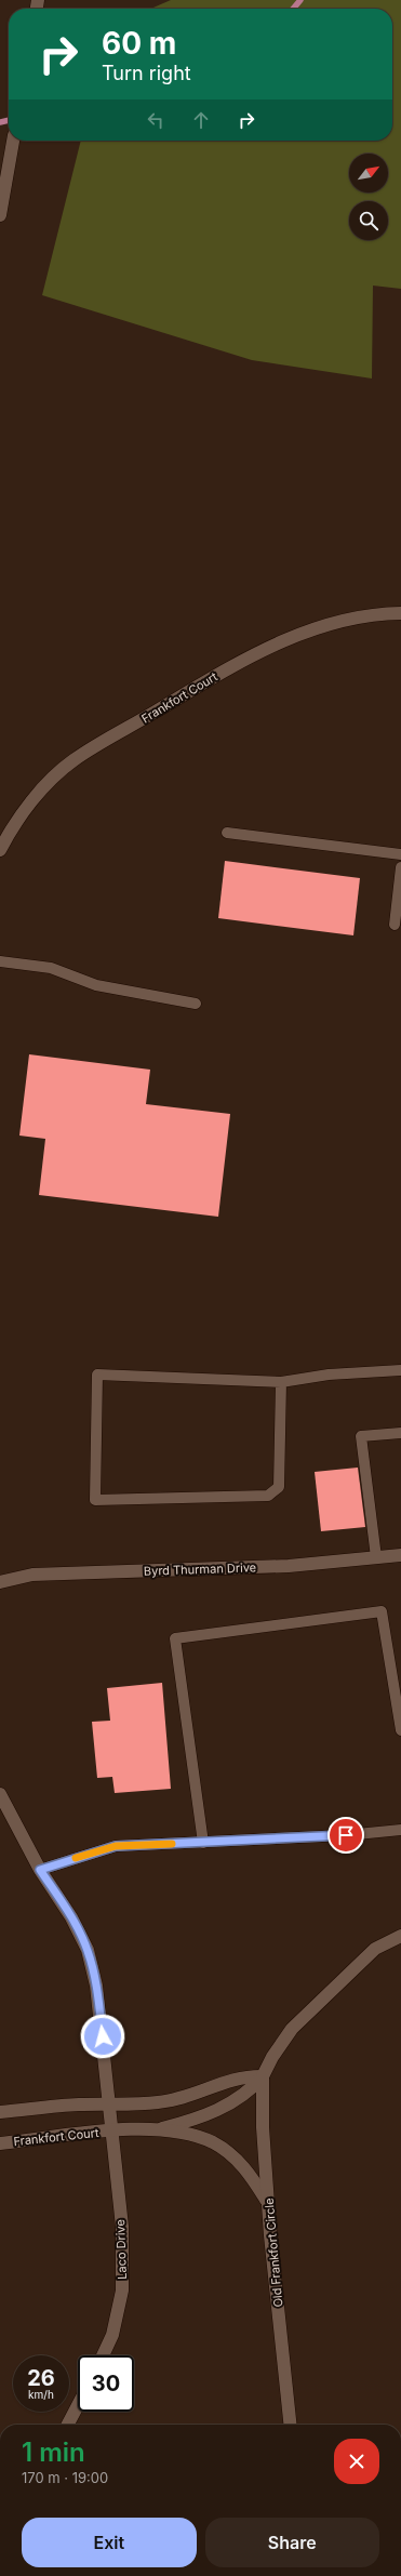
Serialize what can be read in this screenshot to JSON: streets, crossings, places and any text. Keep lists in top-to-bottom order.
{
  "streets": {
    "street": [
      "Frankfort Court",
      "Byrd Thurman Drive",
      "Laco Drive",
      "Old Frankfort Circle"
    ]
  },
  "crossings": [
    ["Frankfort Court", "Laco Drive"]
  ],
  "north": "top right",
  "page": {
    "turn": ["60 m", "Turn right"],
    "speed": "26 km/h",
    "limit": "30",
    "heading": ["1 min", "170 m · 19:00"],
    "buttons": ["Exit", "Share"]
  }
}
